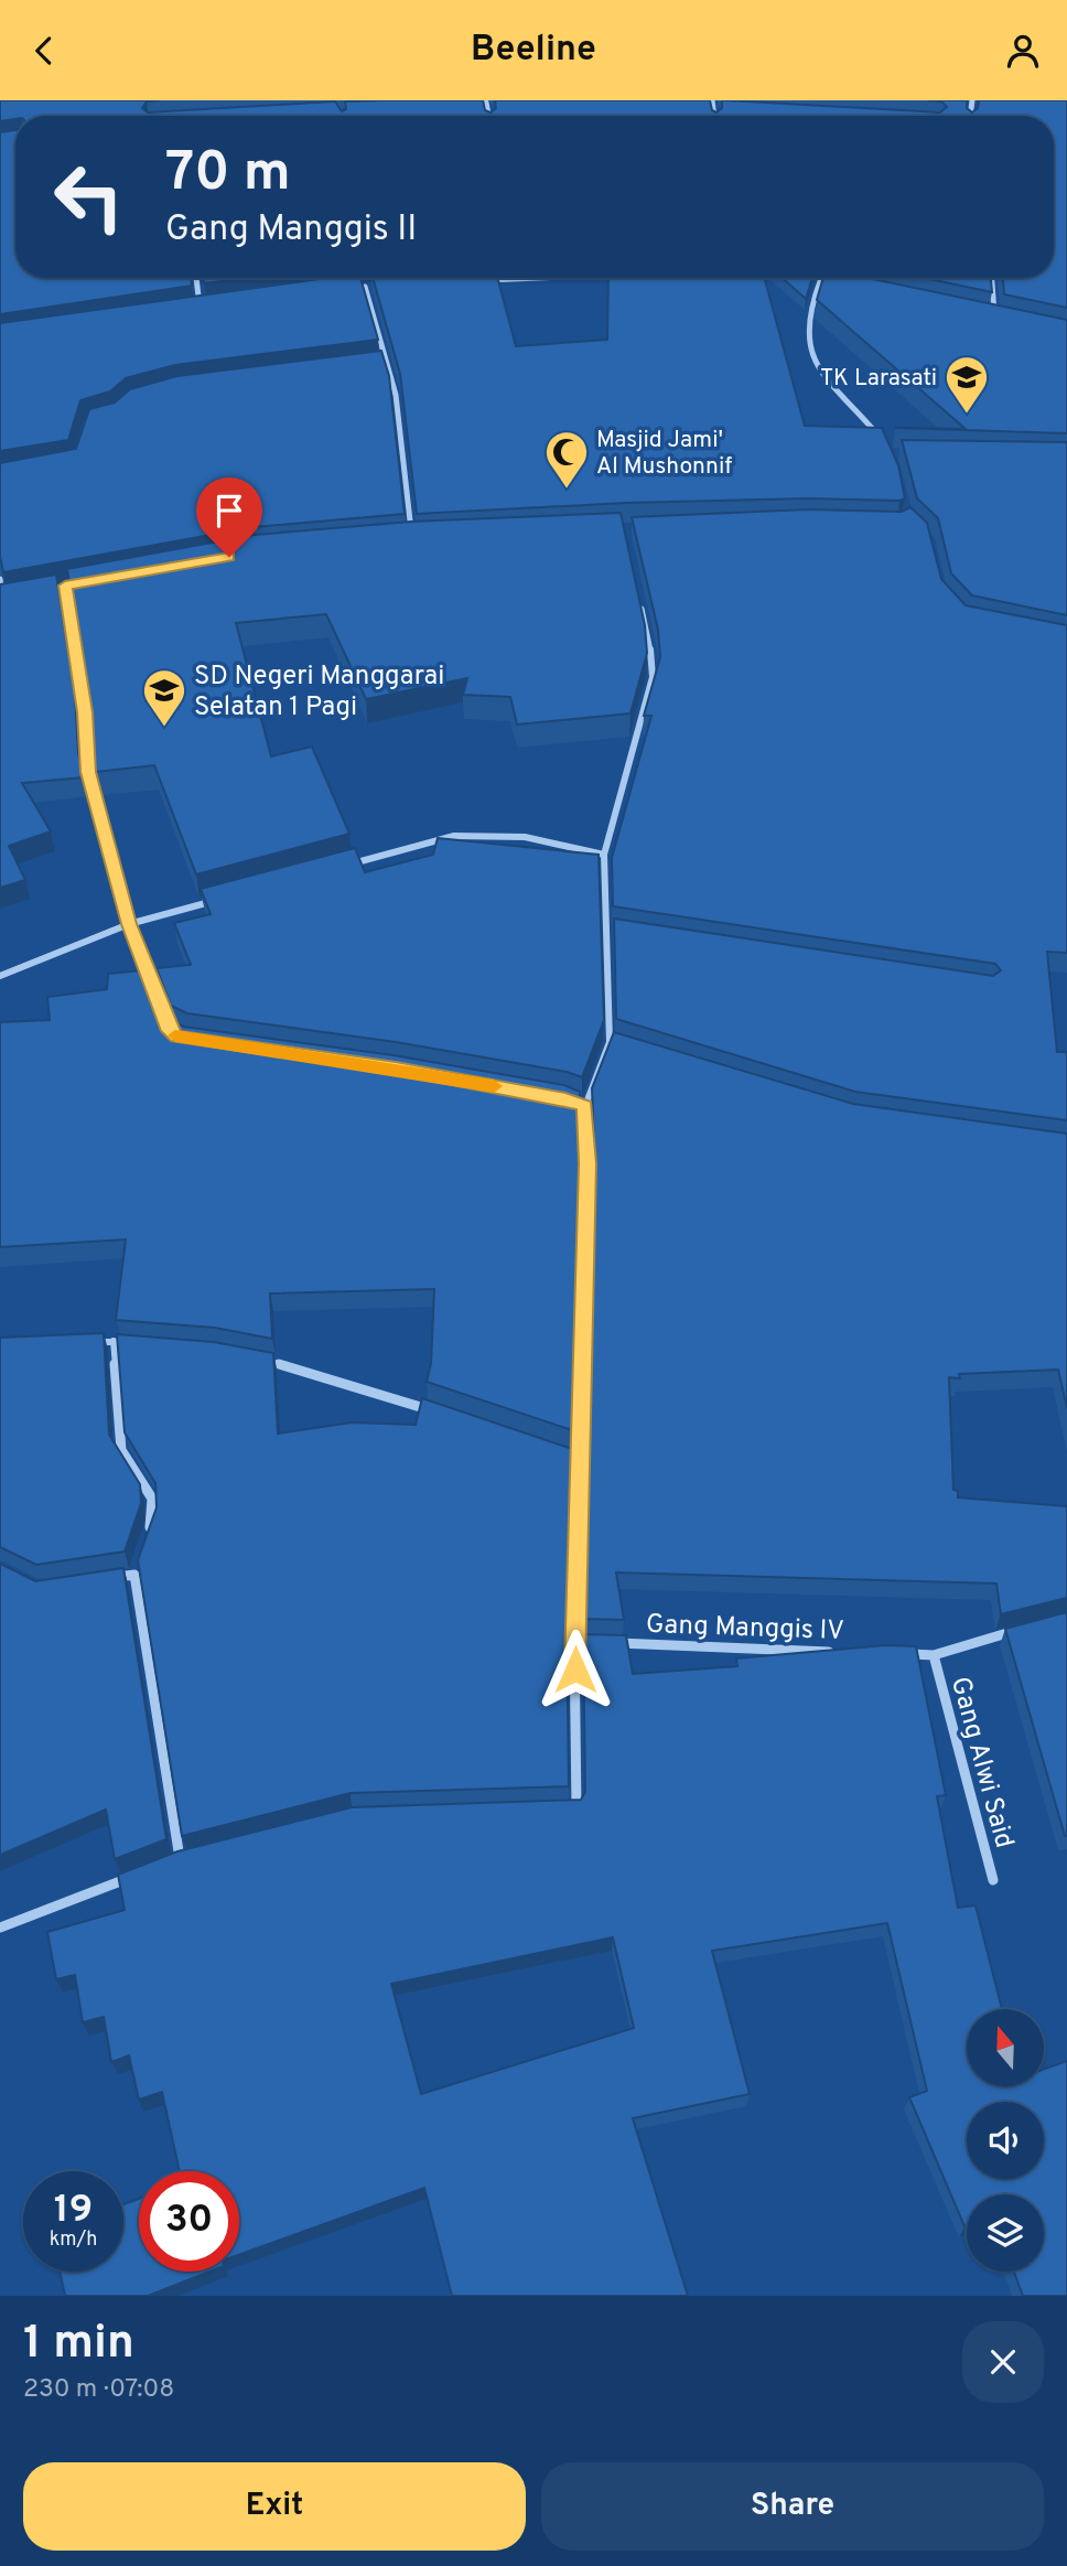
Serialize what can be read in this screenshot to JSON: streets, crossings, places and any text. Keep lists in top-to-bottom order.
{
  "streets": {
    "street": ["Gang Manggis IV", "Gang Alwi Said"]
  },
  "places": {
    "school or university": ["TK Larasati", "SD Negeri Manggarai Selatan 1 Pagi"],
    "mosque": ["Masjid Jami' Al Mushonnif"]
  },
  "north": "top",
  "page": {
    "header": "Beeline",
    "turn": ["70 m", "Gang Manggis II"],
    "speed": "19 km/h",
    "limit": "30",
    "heading": ["1 min", "230 m · 07:08"],
    "buttons": ["Exit", "Share"]
  }
}
